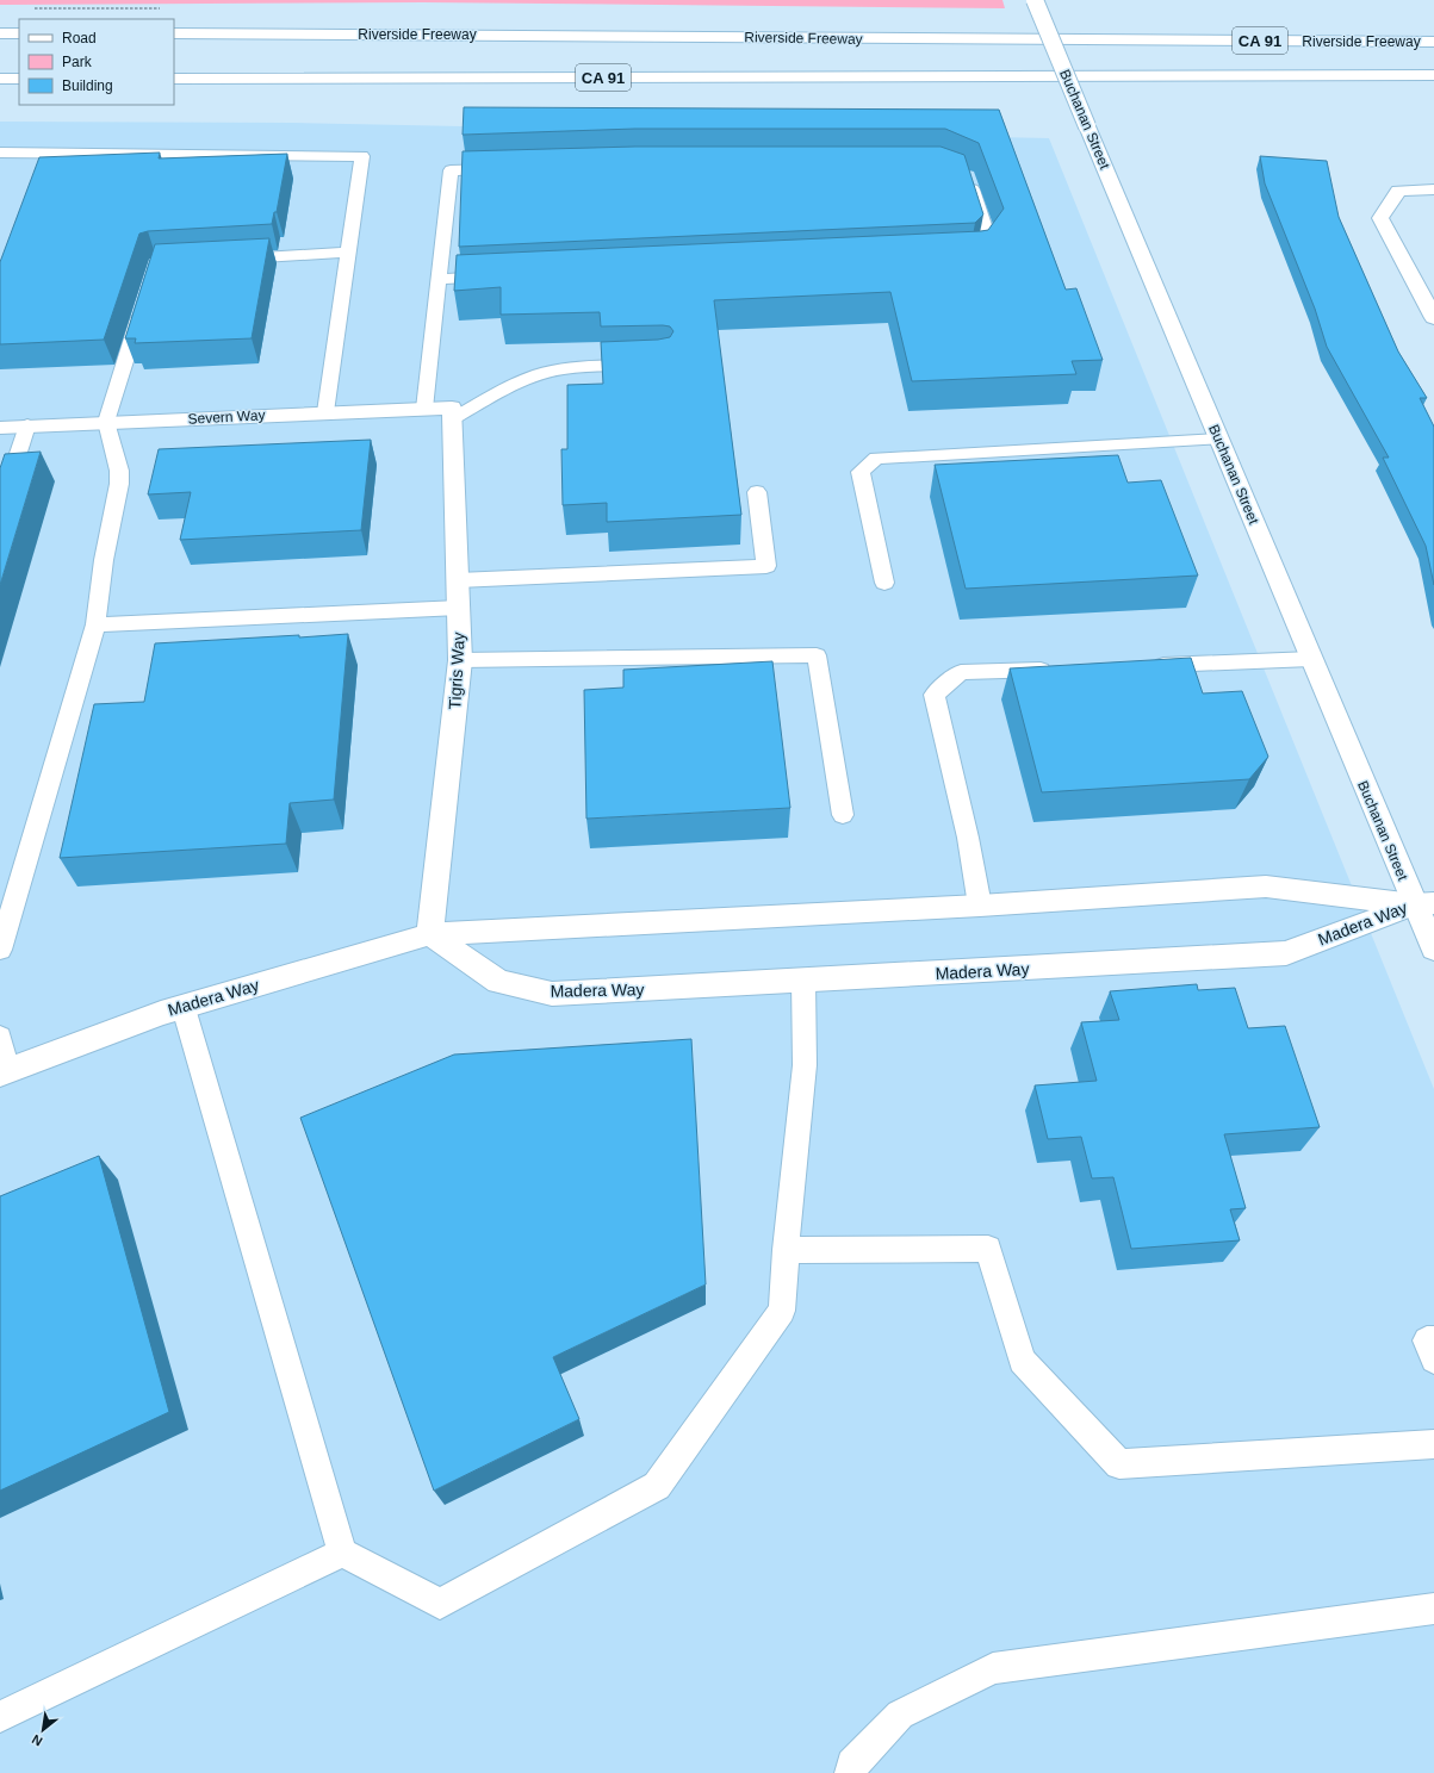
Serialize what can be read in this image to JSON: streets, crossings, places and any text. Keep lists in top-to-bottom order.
{
  "streets": {
    "main road": [
      "Riverside Freeway",
      "CA 91",
      "Buchanan Street",
      "Severn Way",
      "Tigris Way",
      "Madera Way"
    ]
  },
  "crossings": [
    ["Buchanan Street", "Madera Way"],
    ["Severn Way", "Tigris Way"],
    ["Tigris Way", "Madera Way"]
  ],
  "legend": ["Road", "Park", "Building"],
  "north": "bottom left"
}
